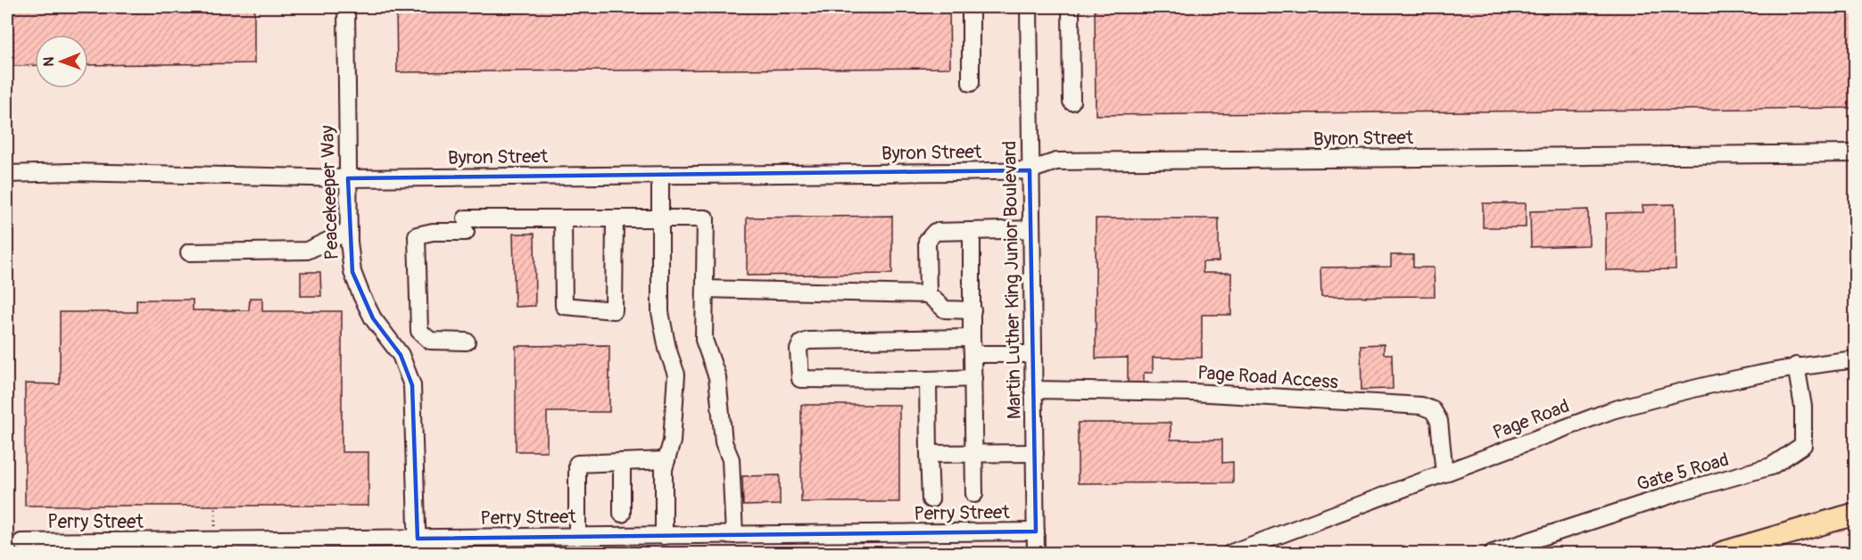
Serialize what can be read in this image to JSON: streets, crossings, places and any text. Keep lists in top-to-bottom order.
{
  "streets": {
    "street": [
      "Byron Street",
      "Peacekeeper Way",
      "Martin Luther King Junior Boulevard",
      "Page Road Access",
      "Page Road",
      "Gate 5 Road",
      "Perry Street"
    ]
  },
  "crossings": [
    ["Byron Street", "Peacekeeper Way"],
    ["Byron Street", "Martin Luther King Junior Boulevard"],
    ["Peacekeeper Way", "Perry Street"],
    ["Martin Luther King Junior Boulevard", "Page Road Access"],
    ["Martin Luther King Junior Boulevard", "Perry Street"],
    ["Page Road Access", "Page Road"],
    ["Page Road", "Gate 5 Road"]
  ],
  "north": "left"
}
